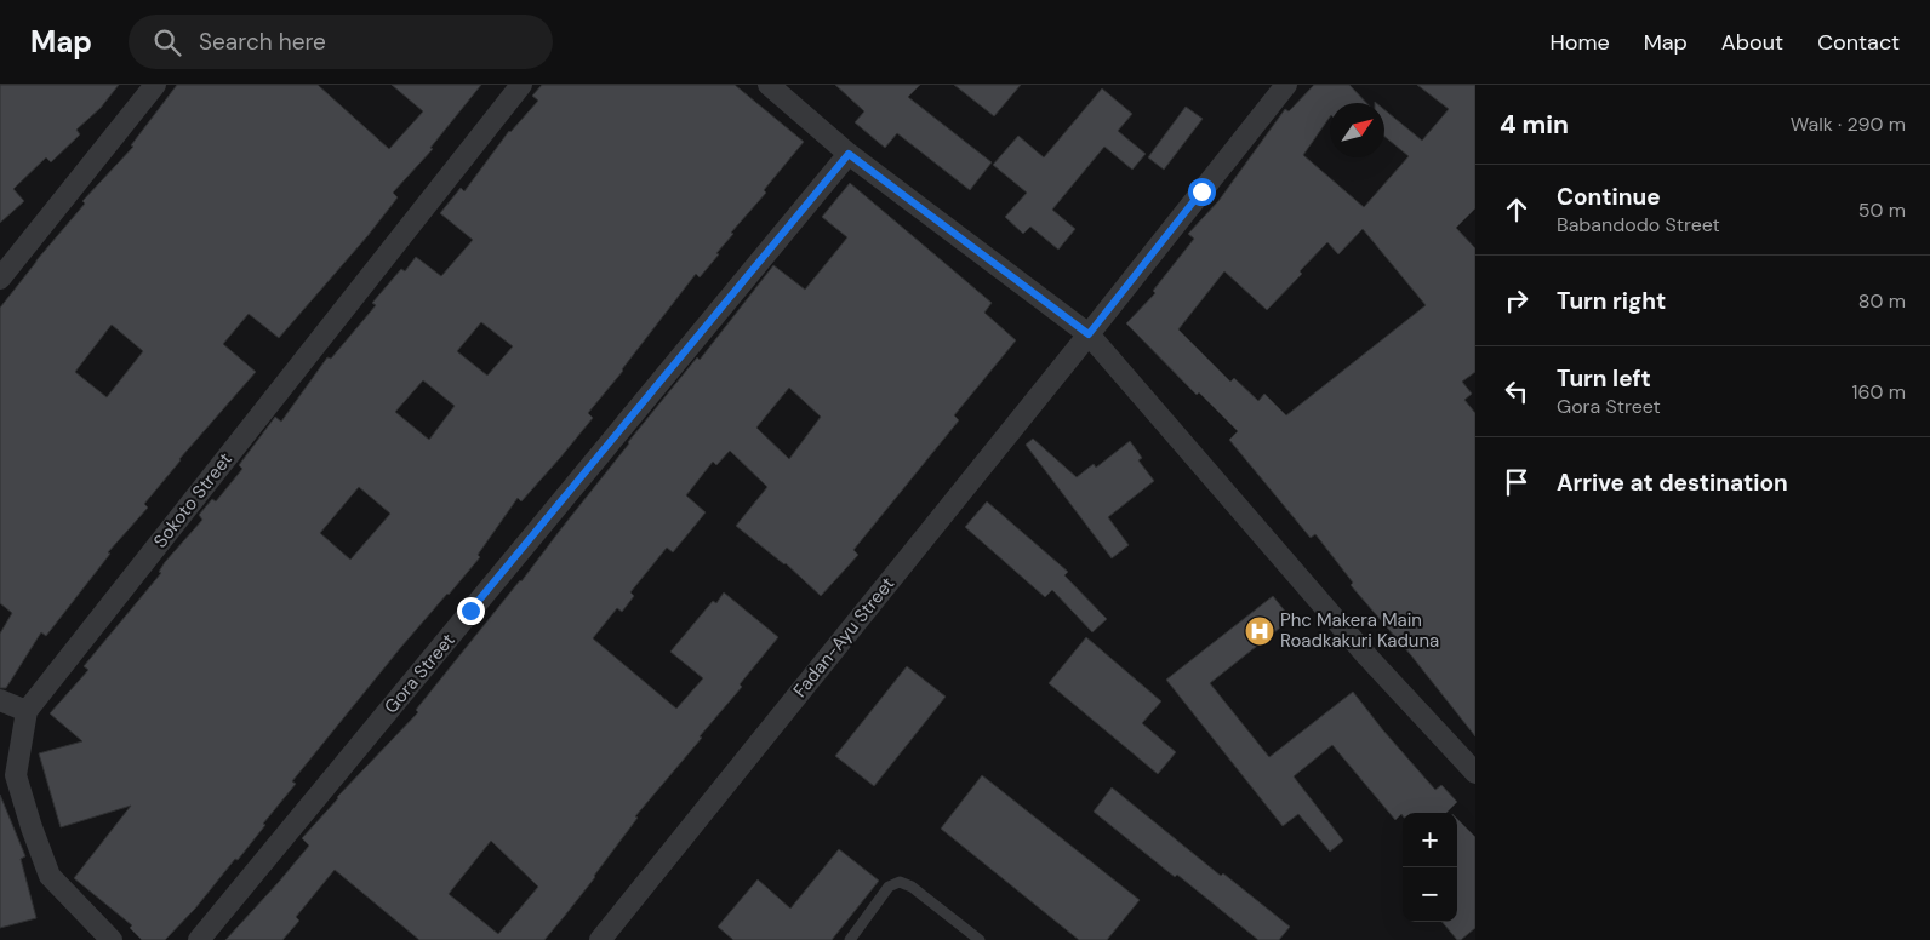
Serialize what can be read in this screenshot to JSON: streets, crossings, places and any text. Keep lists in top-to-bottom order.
{
  "streets": {
    "street": ["Sokoto Street", "Fadan-Ayu Street", "Gora Street"]
  },
  "places": {
    "hospital": ["Phc Makera Main Roadkakuri Kaduna"]
  },
  "north": "top right",
  "page": {
    "header": "Map",
    "search": "Search here",
    "nav": [
      "Home",
      "Map",
      "About",
      "Contact"
    ],
    "heading": ["4 min", "Walk · 290 m"],
    "list": [
      ["Continue", "Babandodo Street", "50 m"],
      ["Turn right", "80 m"],
      ["Turn left", "Gora Street", "160 m"],
      "Arrive at destination"
    ],
    "map_buttons": ["+", "−"]
  }
}
